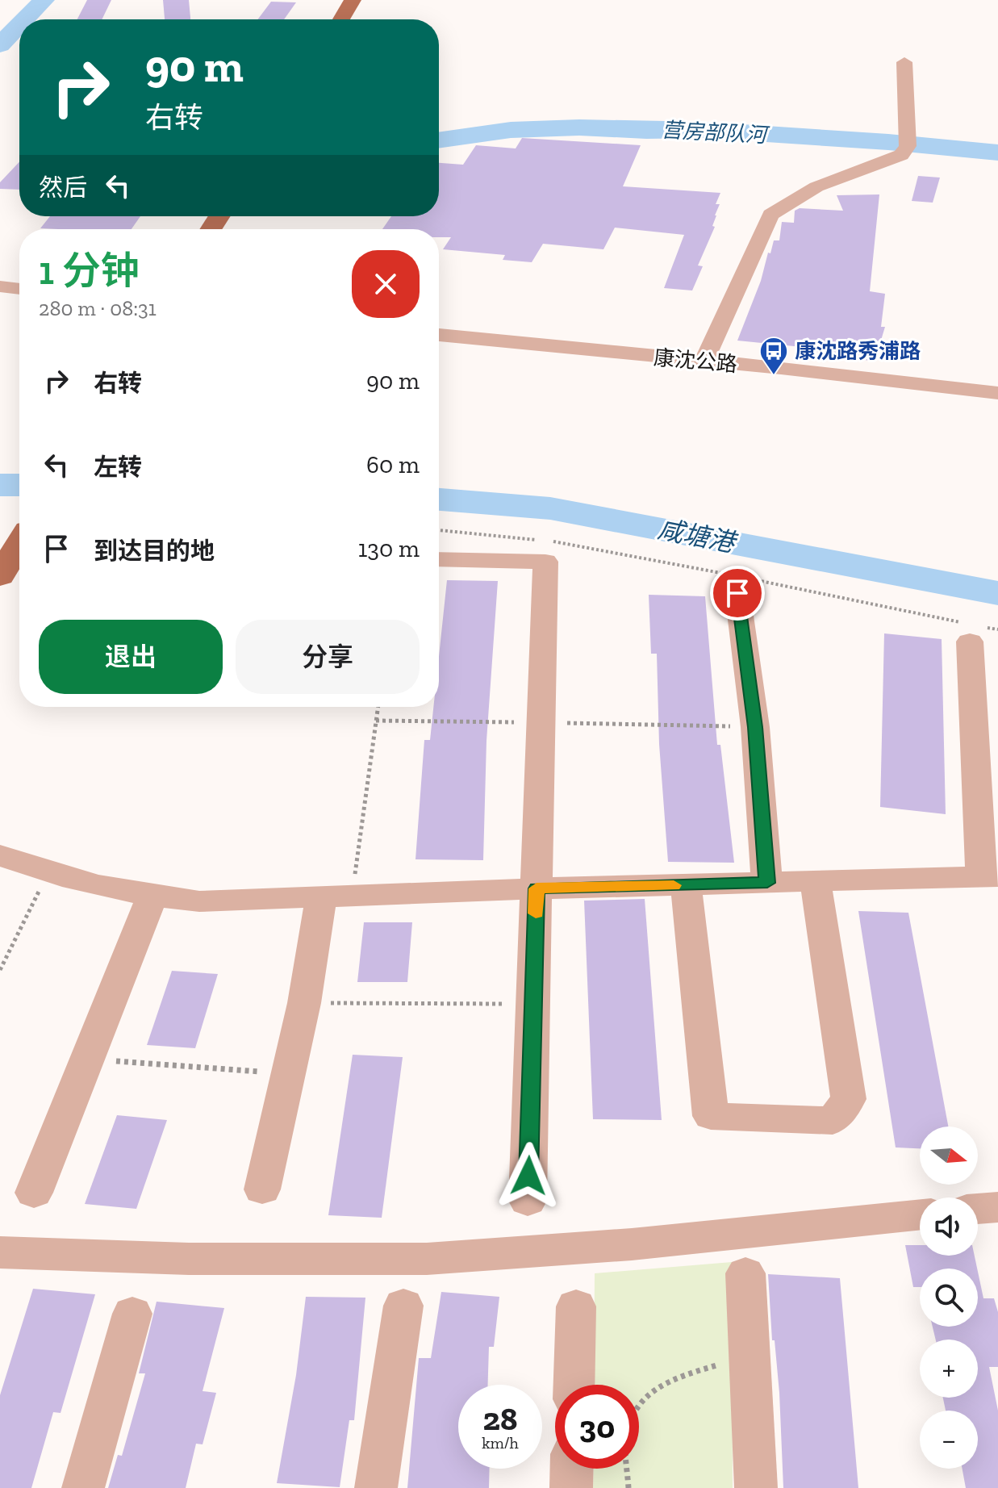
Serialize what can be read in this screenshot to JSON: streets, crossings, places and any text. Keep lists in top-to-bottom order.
{
  "streets": {
    "street": ["康沈公路"]
  },
  "water": ["营房部队河", "咸塘港"],
  "places": {
    "bus stop": ["康沈路秀浦路"]
  },
  "north": "right",
  "page": {
    "turn": ["90 m", "右转"],
    "then": "然后",
    "heading": ["1 分钟", "280 m · 08:31"],
    "list": [
      {
        "name": "右转",
        "value": "90 m"
      },
      {
        "name": "左转",
        "value": "60 m"
      },
      {
        "name": "到达目的地",
        "value": "130 m"
      }
    ],
    "buttons": ["退出", "分享"],
    "map_buttons": ["+", "−"],
    "speed": "28 km/h",
    "limit": "30"
  }
}
